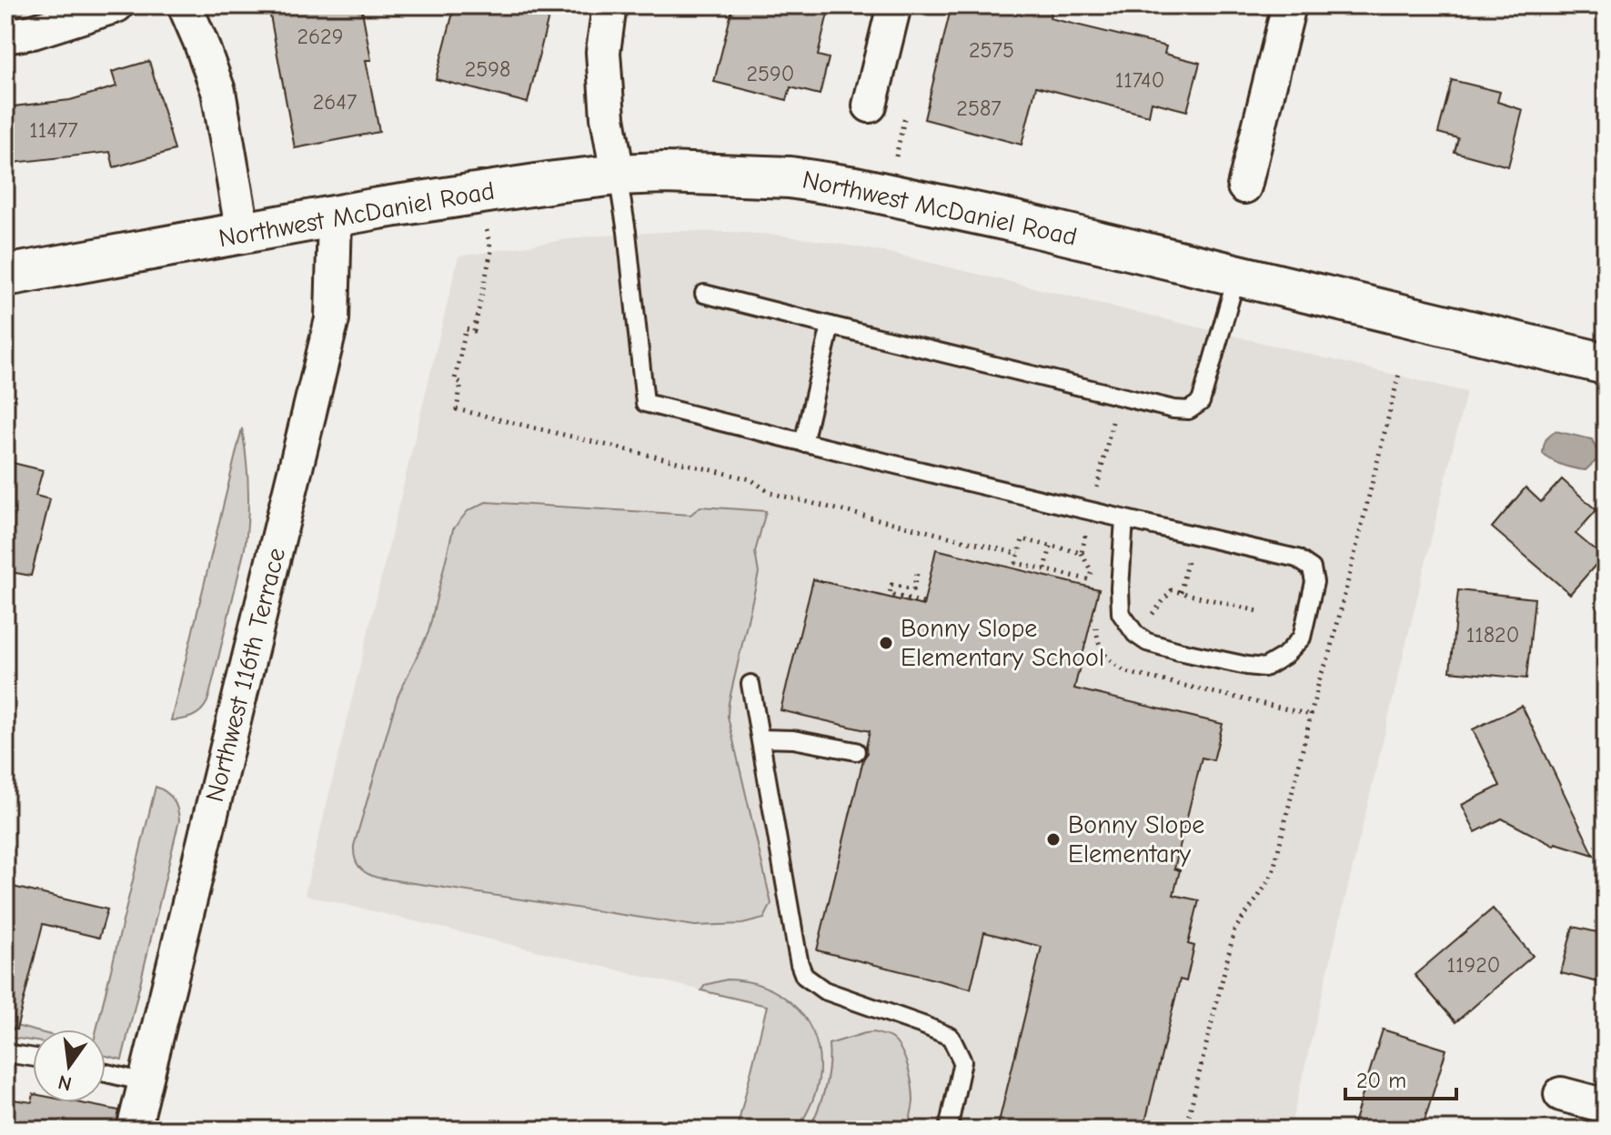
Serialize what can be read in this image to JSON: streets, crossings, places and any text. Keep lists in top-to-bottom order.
{
  "streets": {
    "street": ["Northwest McDaniel Road", "Northwest 116th Terrace"]
  },
  "crossings": [
    ["Northwest McDaniel Road", "Northwest 116th Terrace"]
  ],
  "places": ["Bonny Slope Elementary School", "Bonny Slope Elementary"],
  "house_numbers": [
    "2629",
    "2575",
    "2598",
    "2590",
    "11740",
    "2647",
    "2587",
    "11477",
    "11820",
    "11920"
  ],
  "scale_bar": "20 m",
  "north": "bottom"
}
